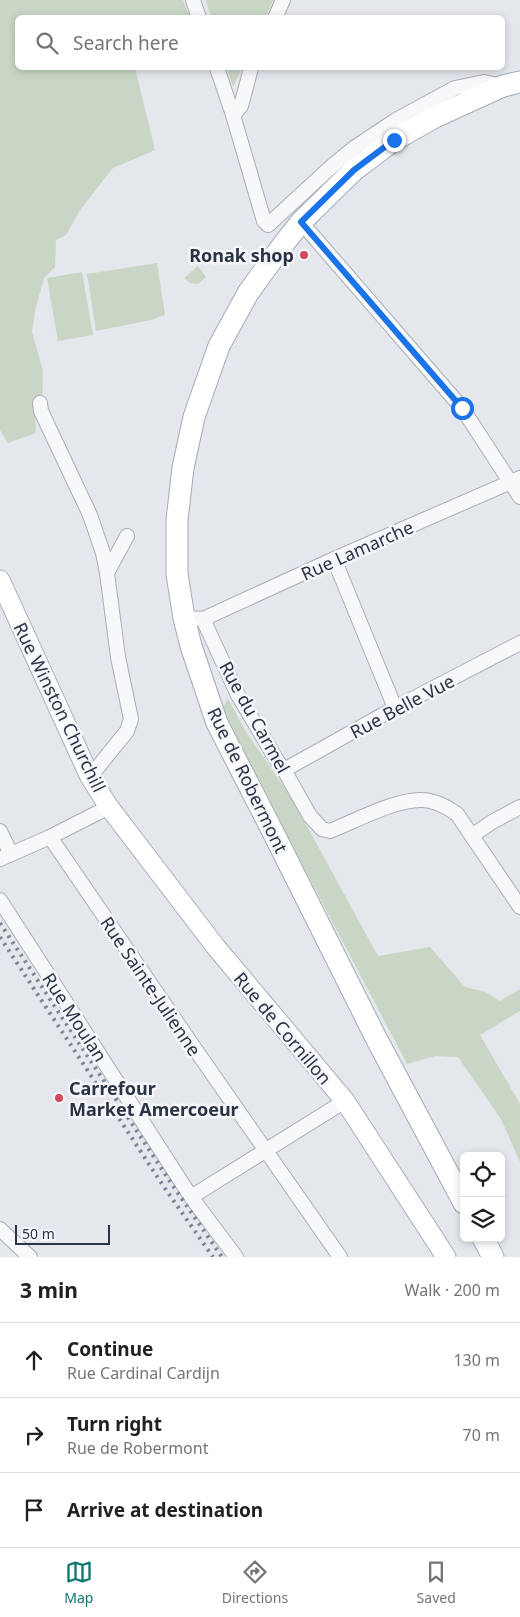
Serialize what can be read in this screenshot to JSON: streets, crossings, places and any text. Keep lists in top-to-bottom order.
{
  "streets": {
    "main road": ["Rue Winston Churchill", "Rue de Robermont", "Rue de Cornillon"],
    "street": [
      "Rue Lamarche",
      "Rue Belle Vue",
      "Rue du Carmel",
      "Rue Sainte-Julienne",
      "Rue Moulan"
    ]
  },
  "crossings": [
    ["Rue Lamarche", "Rue du Carmel"],
    ["Rue Lamarche", "Rue de Robermont"],
    ["Rue Belle Vue", "Rue du Carmel"],
    ["Rue Winston Churchill", "Rue de Cornillon"],
    ["Rue du Carmel", "Rue de Robermont"]
  ],
  "places": ["Ronak shop", "Carrefour Market Amercoeur"],
  "scale_bar": "50 m",
  "page": {
    "search": "Search here",
    "scale": "50 m",
    "heading": ["3 min", "Walk · 200 m"],
    "list": [
      ["Continue", "Rue Cardinal Cardijn", "130 m"],
      ["Turn right", "Rue de Robermont", "70 m"],
      "Arrive at destination"
    ],
    "nav": ["Map", "Directions", "Saved"]
  }
}
